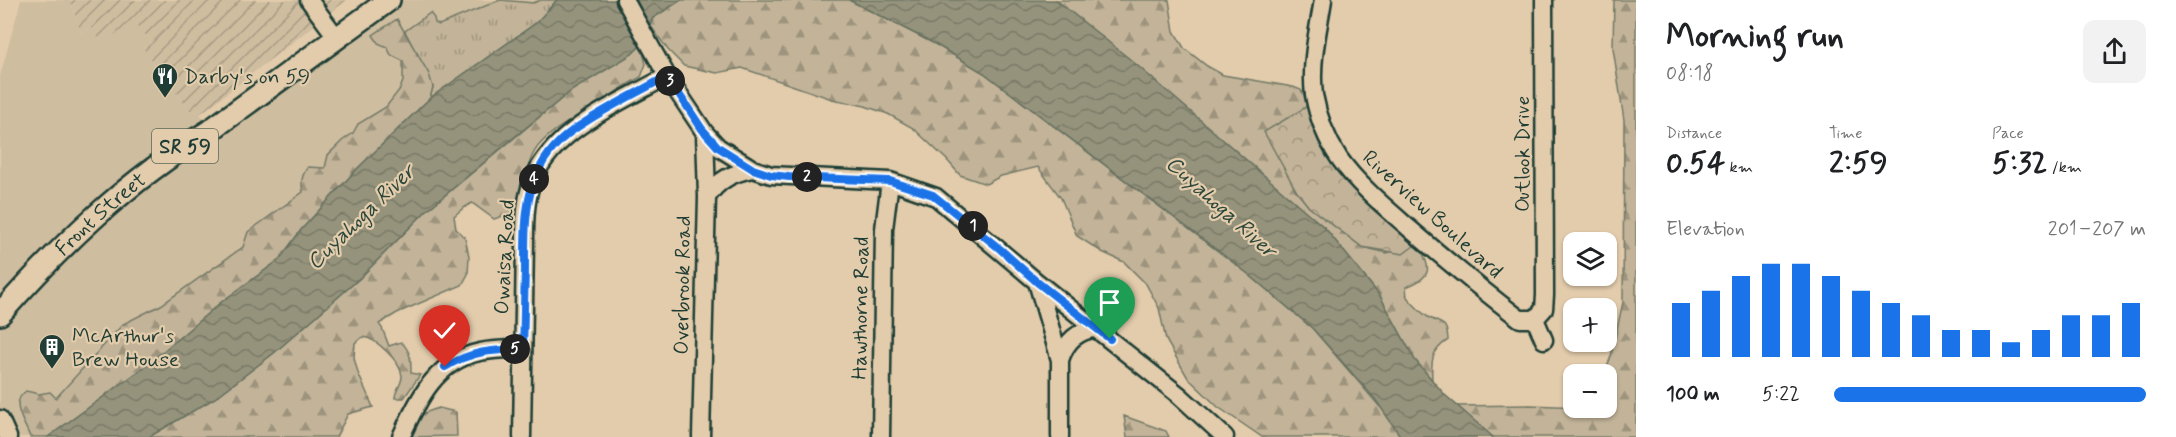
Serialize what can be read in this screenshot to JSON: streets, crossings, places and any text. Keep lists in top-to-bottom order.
{
  "streets": {
    "main road": ["SR 59", "Front Street"],
    "street": [
      "Outlook Drive",
      "Riverview Boulevard",
      "Owaisa Road",
      "Overbrook Road",
      "Hawthorne Road"
    ]
  },
  "crossings": [
    ["Outlook Drive", "Riverview Boulevard"]
  ],
  "water": ["Cuyahoga River"],
  "places": {
    "restaurant": ["Darby's on 59"],
    "building": ["McArthur's Brew House"]
  },
  "page": {
    "heading": ["Morning run", "08:18"],
    "pins": [
      "3",
      "2",
      "4",
      "1",
      "5"
    ],
    "stats": [
      ["Distance", "0.54 km"],
      ["Time", "2:59"],
      ["Pace", "5:32 /km"]
    ],
    "chart": ["Elevation", "201–207 m"],
    "map_buttons": ["+", "−"],
    "list": [
      {
        "name": "100 m",
        "note": "5:22"
      }
    ]
  }
}
